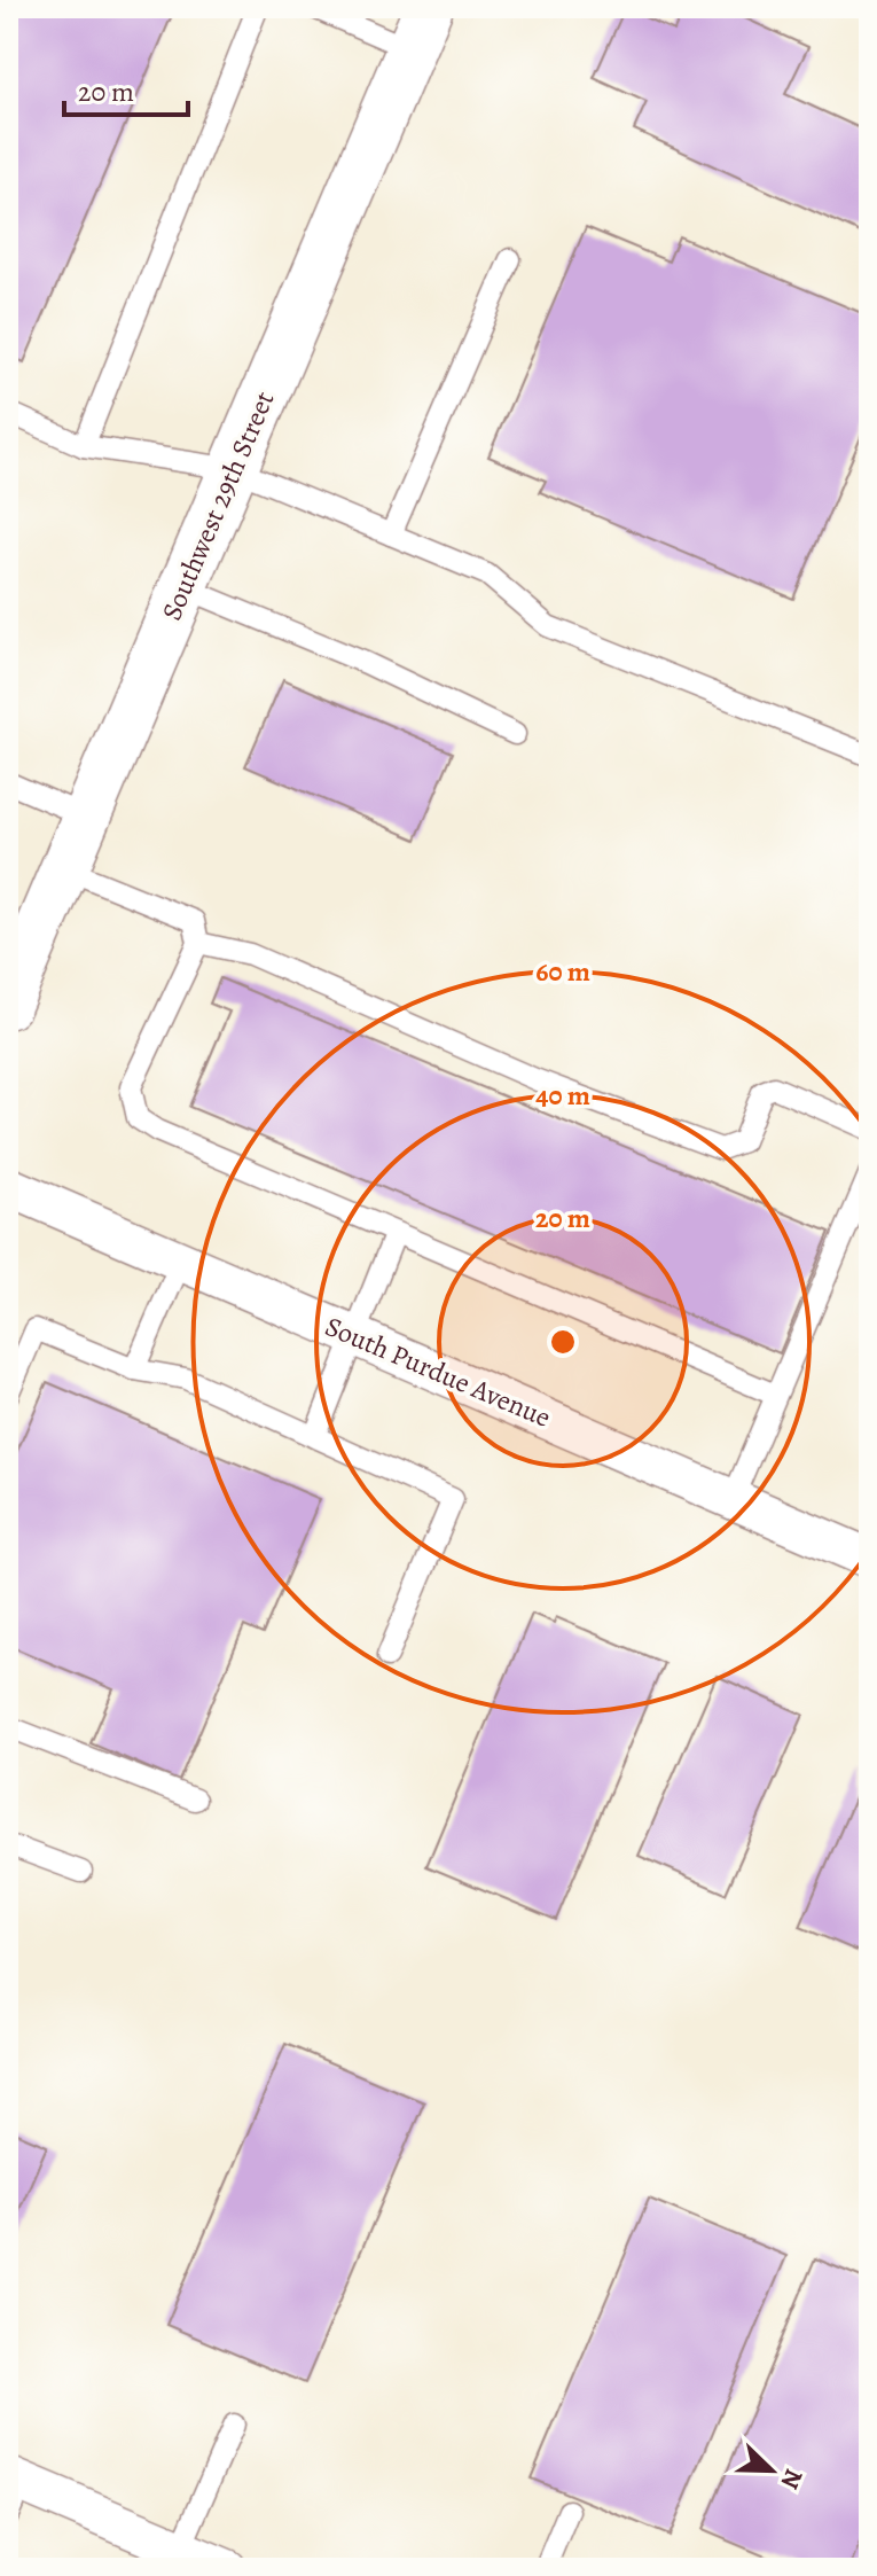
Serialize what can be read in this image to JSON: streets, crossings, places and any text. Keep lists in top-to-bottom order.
{
  "streets": {
    "street": ["Southwest 29th Street", "South Purdue Avenue"]
  },
  "scale_bar": "20 m",
  "north": "bottom right",
  "rings": ["60 m", "40 m", "20 m"]
}
